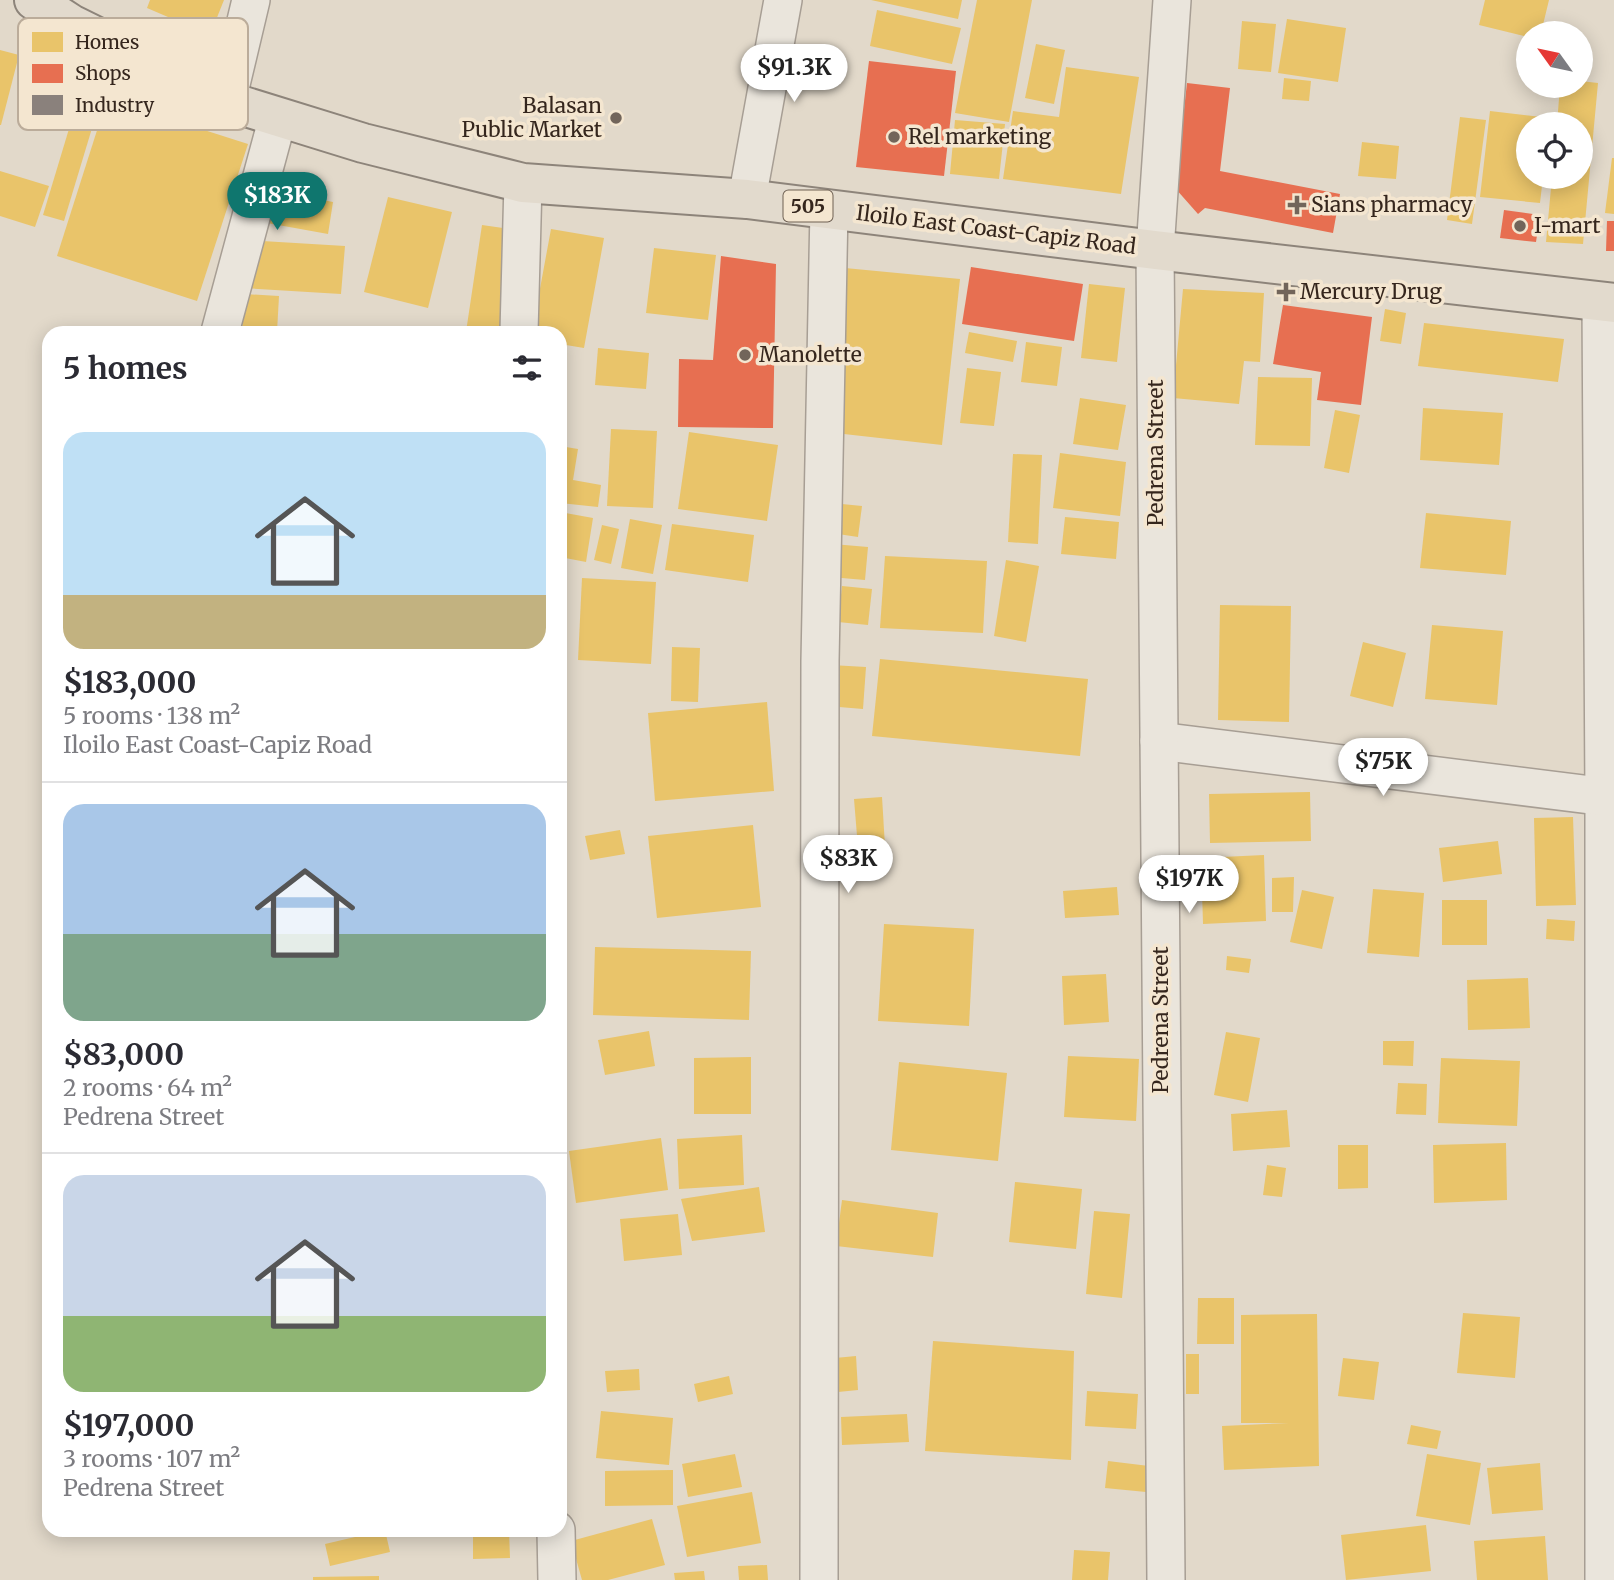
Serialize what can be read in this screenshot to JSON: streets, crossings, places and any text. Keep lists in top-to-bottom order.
{
  "streets": {
    "main road": ["505", "Iloilo East Coast-Capiz Road"],
    "street": ["Pedrena Street"]
  },
  "crossings": [
    ["Iloilo East Coast-Capiz Road", "Pedrena Street"]
  ],
  "places": {
    "other": [
      "Balasan Public Market",
      "Rel marketing",
      "I-mart",
      "Manolette"
    ],
    "health": ["Sians pharmacy", "Mercury Drug"]
  },
  "legend": ["Homes", "Shops", "Industry"],
  "north": "top left",
  "page": {
    "price": [
      "$91.3K",
      "$183K",
      "$75K",
      "$83K",
      "$197K"
    ],
    "heading": "5 homes",
    "list": [
      {
        "name": "$183,000",
        "note": "5 rooms · 138 m² · Iloilo East Coast-Capiz Road"
      },
      {
        "name": "$83,000",
        "note": "2 rooms · 64 m² · Pedrena Street"
      },
      {
        "name": "$197,000",
        "note": "3 rooms · 107 m² · Pedrena Street"
      }
    ]
  }
}
